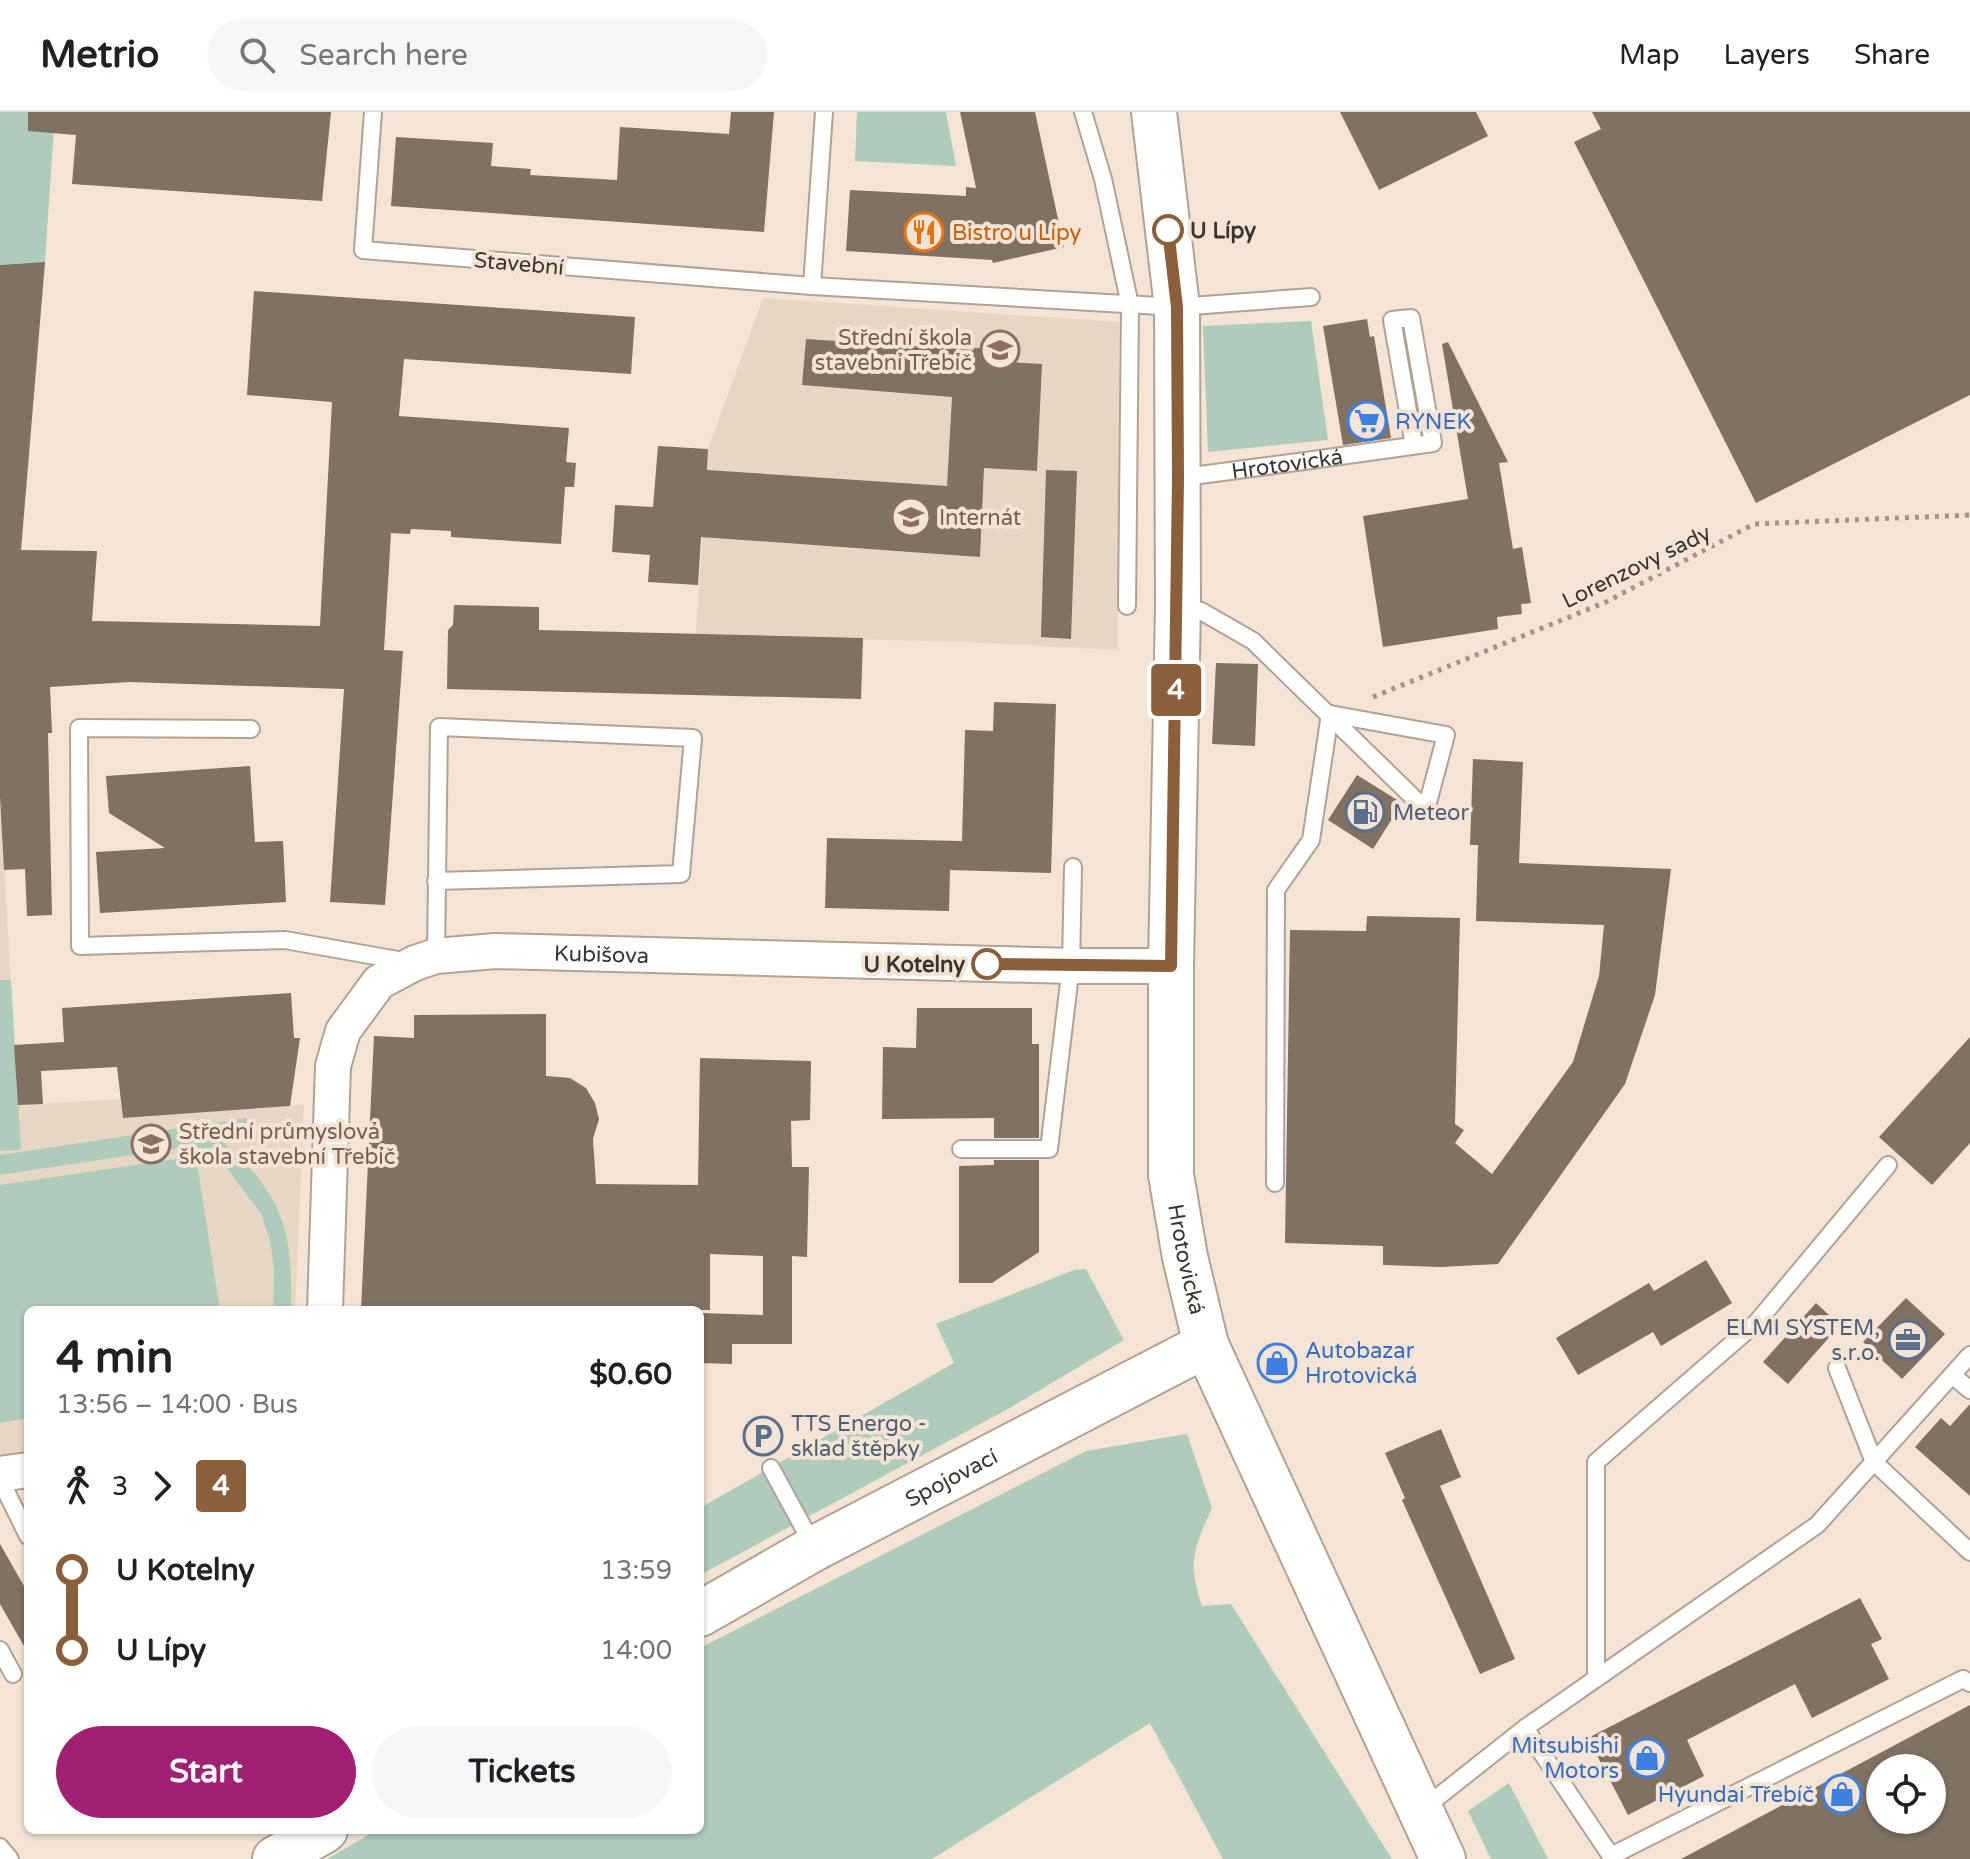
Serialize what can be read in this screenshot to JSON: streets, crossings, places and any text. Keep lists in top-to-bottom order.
{
  "streets": {
    "main road": ["Hrotovická", "Spojovací"],
    "street": ["Kubišova"],
    "lane": ["Stavební"],
    "path": ["Lorenzovy sady"]
  },
  "crossings": [
    ["Stavební", "Hrotovická"],
    ["Hrotovická", "Kubišova"],
    ["Hrotovická", "Spojovací"]
  ],
  "places": {
    "other": ["U Lípy", "U Kotelny"],
    "restaurant": ["Bistro u Lípy"],
    "school or university": ["Střední škola stavební Třebíč", "Internát", "Střední průmyslová škola stavební Třebíč"],
    "supermarket": ["RYNEK"],
    "fuel station": ["Meteor"],
    "office": ["ELMI SYSTEM, s.r.o."],
    "shop": ["Autobazar Hrotovická", "Mitsubishi Motors", "Hyundai Třebíč"],
    "parking": ["TTS Energo - sklad štěpky"]
  },
  "lines": ["bus line 4"],
  "page": {
    "header": "Metrio",
    "search": "Search here",
    "nav": ["Map", "Layers", "Share"],
    "on_map": "4",
    "heading": ["4 min", "13:56 – 14:00 · Bus", "$0.60"],
    "legs": ["3", "4"],
    "list": [
      {
        "name": "U Kotelny",
        "value": "13:59"
      },
      {
        "name": "U Lípy",
        "value": "14:00"
      }
    ],
    "buttons": ["Start", "Tickets"]
  }
}
